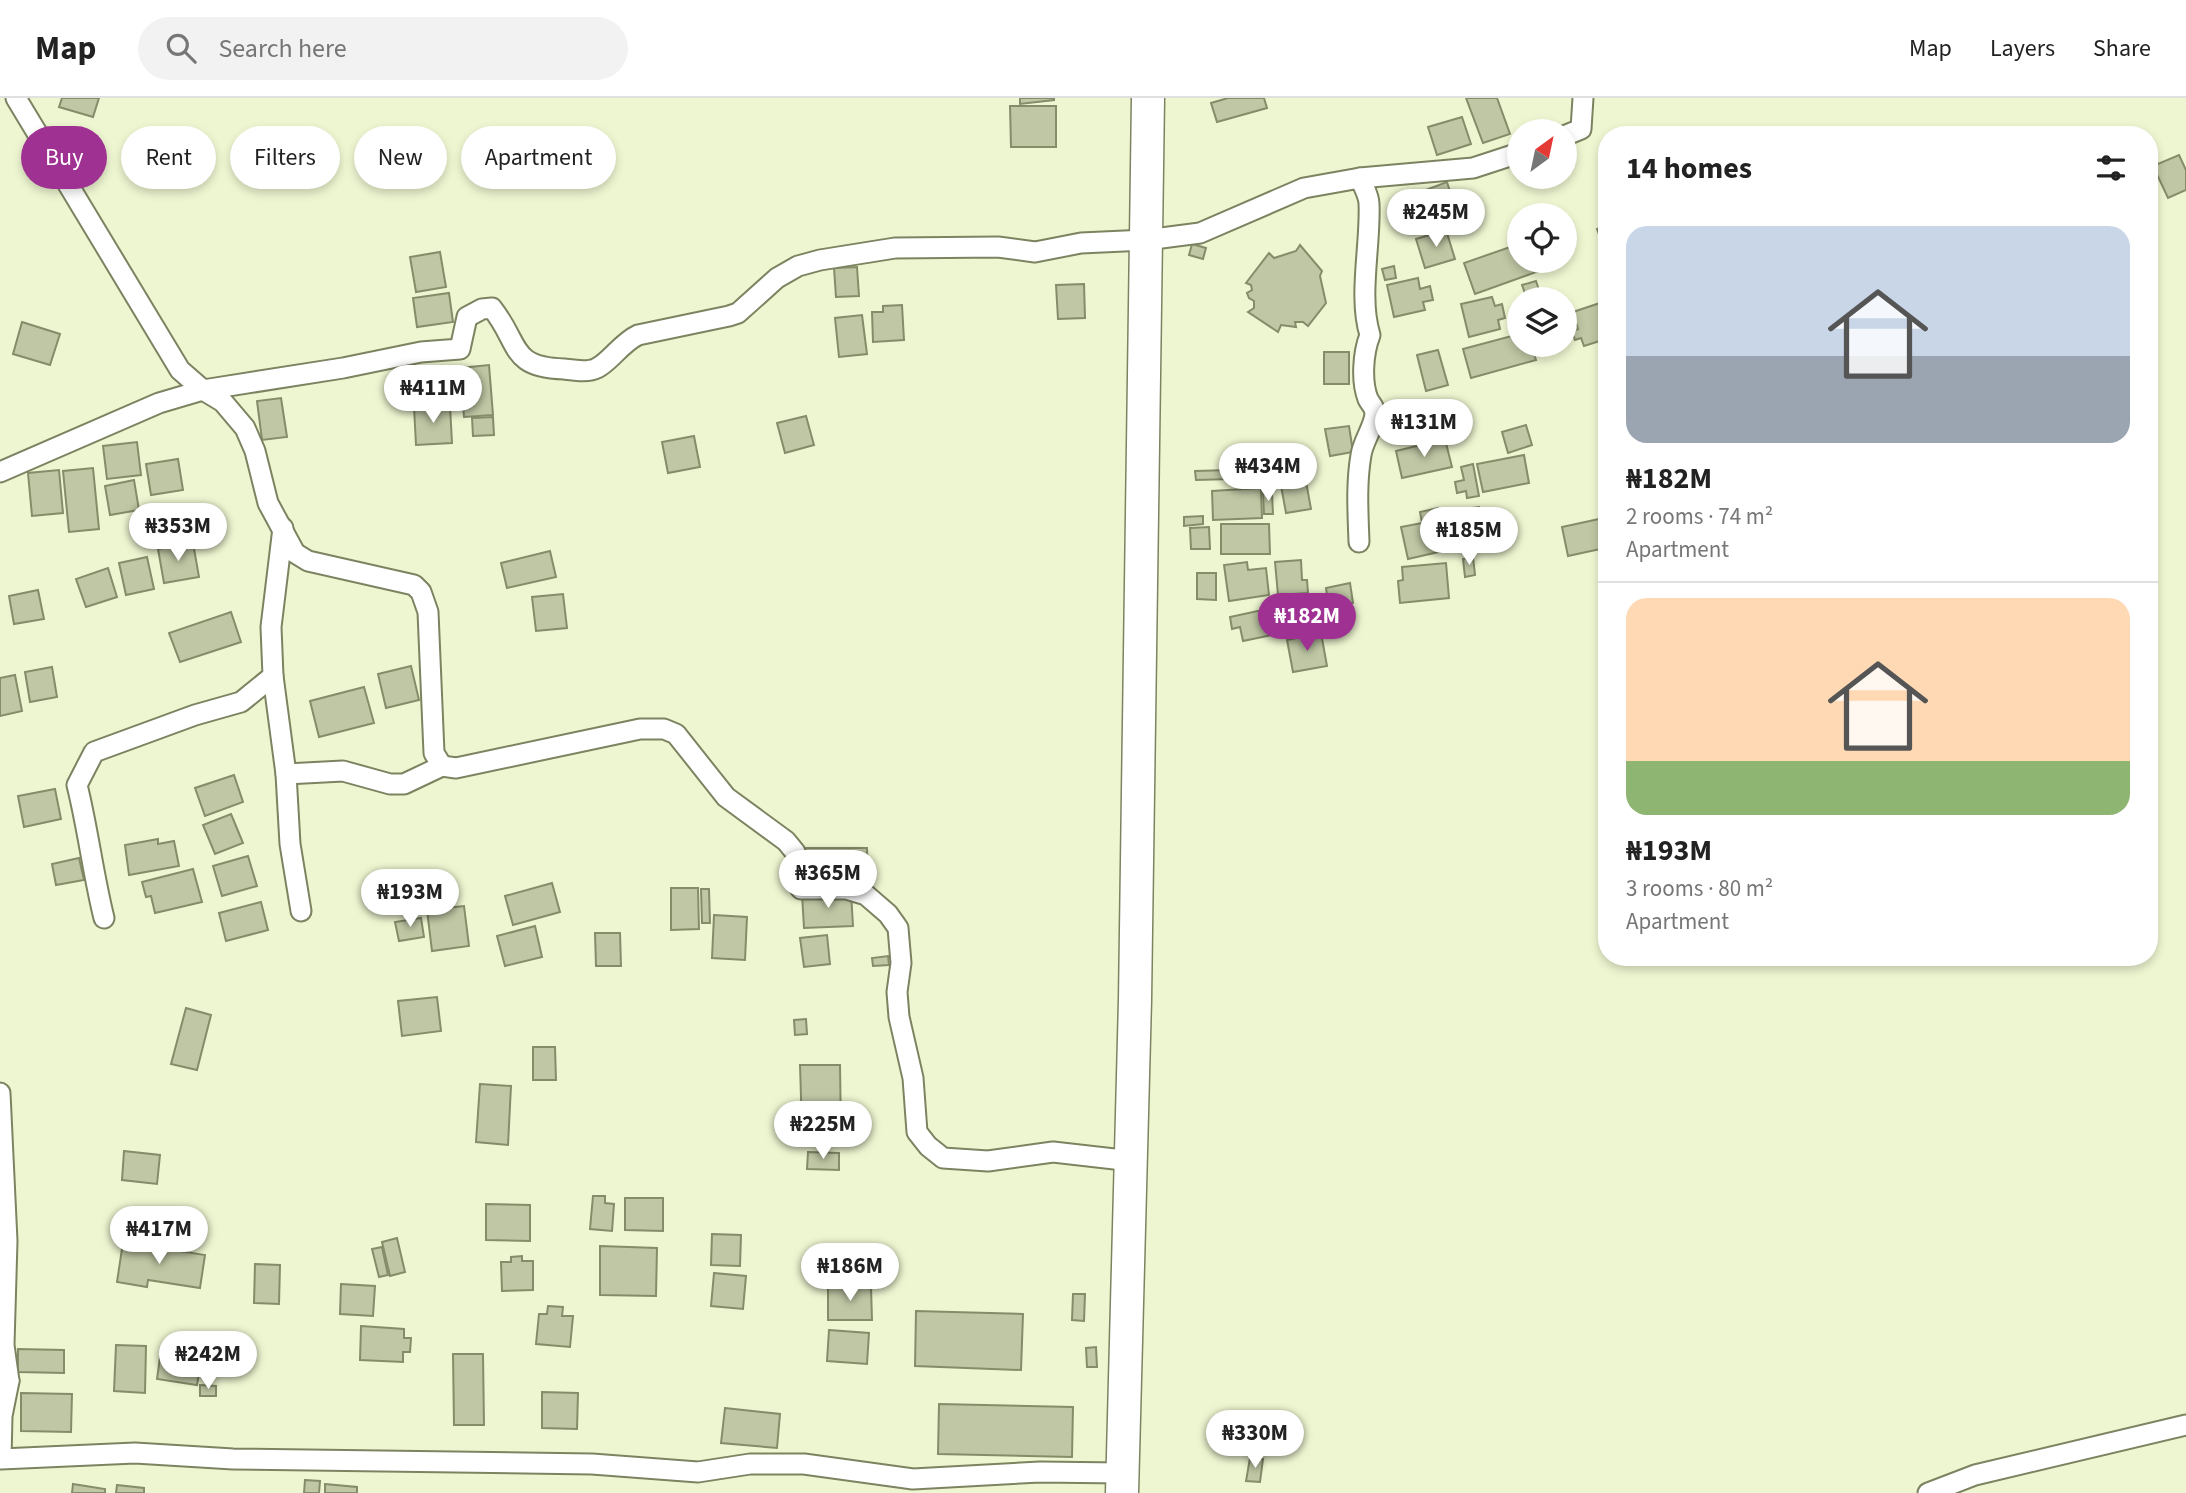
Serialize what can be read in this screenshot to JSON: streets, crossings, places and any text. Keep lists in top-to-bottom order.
{
  "north": "top right",
  "page": {
    "header": "Map",
    "search": "Search here",
    "nav": ["Map", "Layers", "Share"],
    "chip": [
      "Buy",
      "Rent",
      "Filters",
      "New",
      "Apartment"
    ],
    "heading": "14 homes",
    "price": [
      "₦245M",
      "₦411M",
      "₦131M",
      "₦434M",
      "₦353M",
      "₦185M",
      "₦182M",
      "₦365M",
      "₦193M",
      "₦225M",
      "₦417M",
      "₦186M",
      "₦242M",
      "₦330M"
    ],
    "list": [
      {
        "name": "₦182M",
        "note": "2 rooms · 74 m² · Apartment"
      },
      {
        "name": "₦193M",
        "note": "3 rooms · 80 m² · Apartment"
      }
    ]
  }
}
